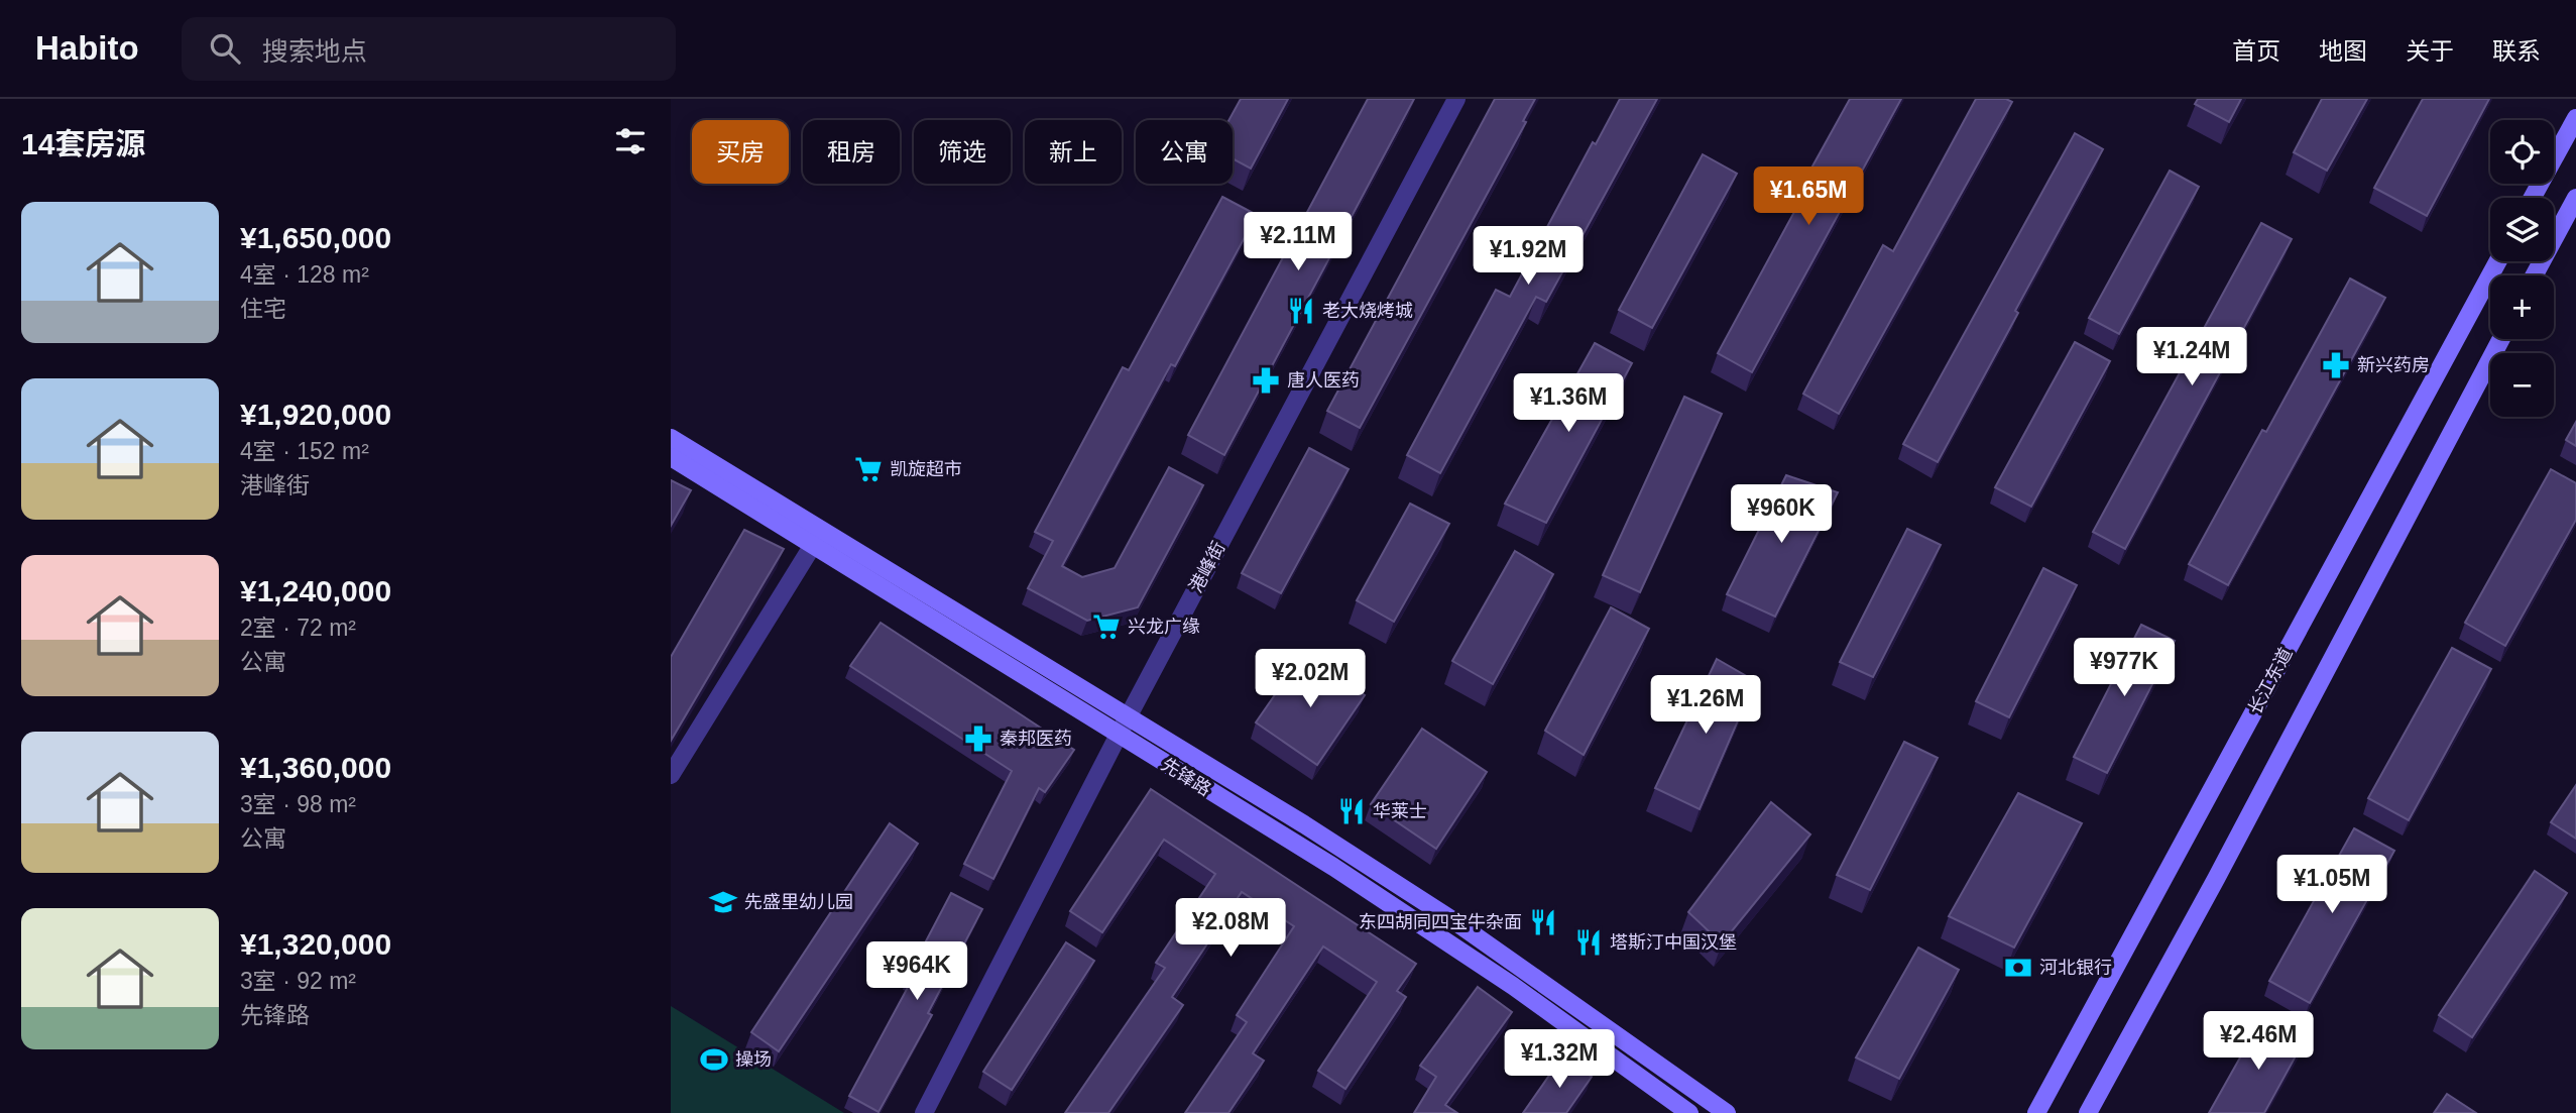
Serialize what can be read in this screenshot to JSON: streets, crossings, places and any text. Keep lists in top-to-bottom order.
{
  "streets": {
    "street": ["港峰街", "长江东道", "先锋路"]
  },
  "crossings": [
    ["港峰街", "先锋路"]
  ],
  "places": {
    "restaurant": [
      "老大烧烤城",
      "华莱士",
      "东四胡同四宝牛杂面",
      "塔斯汀中国汉堡"
    ],
    "pharmacy": ["新兴药房", "唐人医药", "秦邦医药"],
    "supermarket": ["凯旋超市", "兴龙广缘"],
    "school or university": ["先盛里幼儿园"],
    "bank": ["河北银行"],
    "sports": ["操场"]
  },
  "page": {
    "header": "Habito",
    "search": "搜索地点",
    "nav": [
      "首页",
      "地图",
      "关于",
      "联系"
    ],
    "heading": "14套房源",
    "map_buttons": ["+", "−"],
    "chip": [
      "买房",
      "租房",
      "筛选",
      "新上",
      "公寓"
    ],
    "price": [
      "¥1.65M",
      "¥2.11M",
      "¥1.92M",
      "¥1.24M",
      "¥1.36M",
      "¥960K",
      "¥977K",
      "¥2.02M",
      "¥1.26M",
      "¥1.05M",
      "¥2.08M",
      "¥964K",
      "¥2.46M",
      "¥1.32M"
    ],
    "list": [
      {
        "name": "¥1,650,000",
        "note": "4室 · 128 m² · 住宅"
      },
      {
        "name": "¥1,920,000",
        "note": "4室 · 152 m² · 港峰街"
      },
      {
        "name": "¥1,240,000",
        "note": "2室 · 72 m² · 公寓"
      },
      {
        "name": "¥1,360,000",
        "note": "3室 · 98 m² · 公寓"
      },
      {
        "name": "¥1,320,000",
        "note": "3室 · 92 m² · 先锋路"
      }
    ]
  }
}
